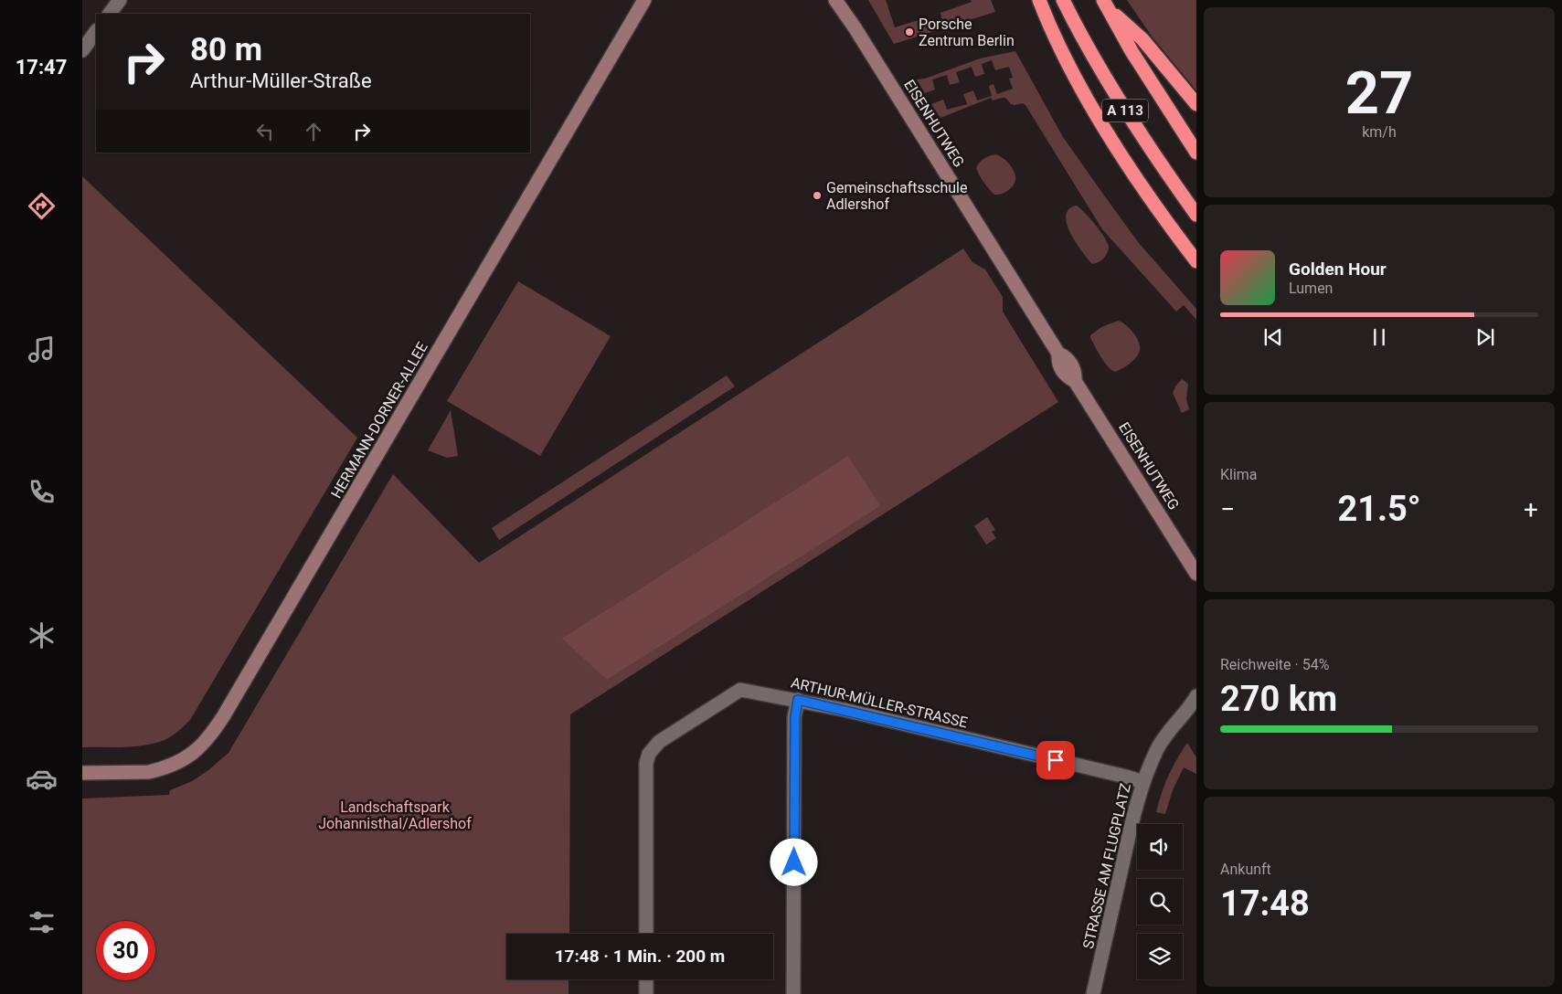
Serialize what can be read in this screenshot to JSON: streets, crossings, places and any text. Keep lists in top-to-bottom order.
{
  "streets": {
    "highway": ["A 113"],
    "street": [
      "EISENHUTWEG",
      "HERMANN-DORNER-ALLEE",
      "ARTHUR-MÜLLER-STRASSE",
      "STRASSE AM FLUGPLATZ"
    ]
  },
  "crossings": [
    ["ARTHUR-MÜLLER-STRASSE", "STRASSE AM FLUGPLATZ"]
  ],
  "parks": ["Landschaftspark Johannisthal/Adlershof"],
  "places": ["Porsche Zentrum Berlin", "Gemeinschaftsschule Adlershof"],
  "page": {
    "tabs": "17:47",
    "tile": [
      ["27", "km/h"],
      "Klima",
      ["Reichweite · 54%", "270 km"],
      ["Ankunft", "17:48"]
    ],
    "turn": ["80 m", "Arthur-Müller-Straße"],
    "song": ["Golden Hour", "Lumen"],
    "heat": ["−", "21.5°", "+"],
    "limit": "30",
    "trip": "17:48 · 1 Min. · 200 m"
  }
}
